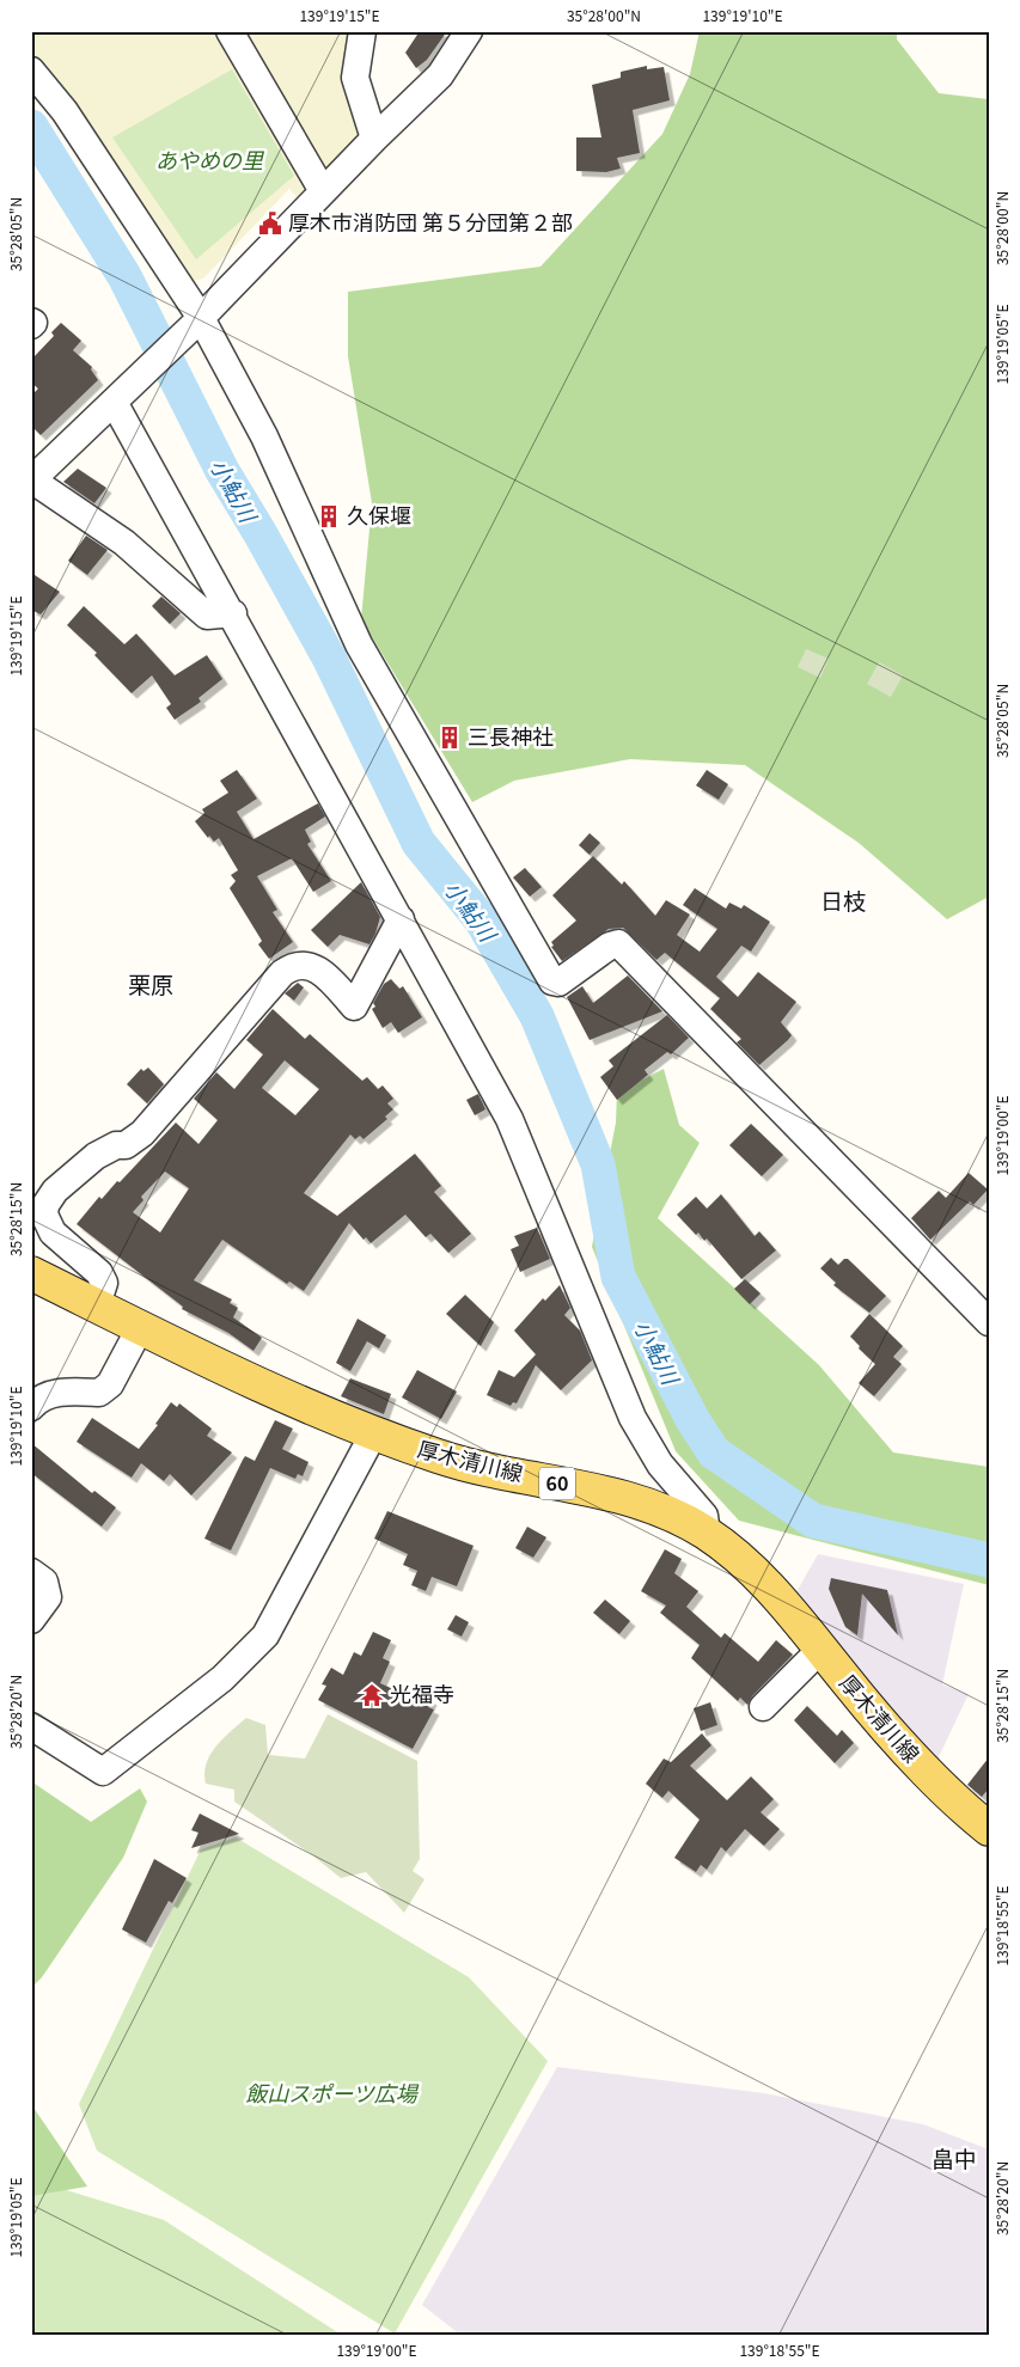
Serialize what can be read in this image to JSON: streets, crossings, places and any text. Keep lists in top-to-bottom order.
{
  "streets": {
    "main road": ["厚木清川線", "60"]
  },
  "districts": ["日枝", "栗原", "畠中"],
  "water": ["小鮎川"],
  "parks": ["あやめの里", "飯山スポーツ広場"],
  "places": {
    "public building": ["厚木市消防団 第５分団第２部"],
    "building": ["久保堰", "三長神社"],
    "temple": ["光福寺"]
  },
  "coordinates": [
    "139°19'15\"E",
    "35°28'00\"N",
    "139°19'10\"E",
    "35°28'05\"N",
    "139°19'05\"E",
    "139°19'00\"E",
    "35°28'15\"N",
    "35°28'20\"N",
    "139°18'55\"E"
  ]
}
